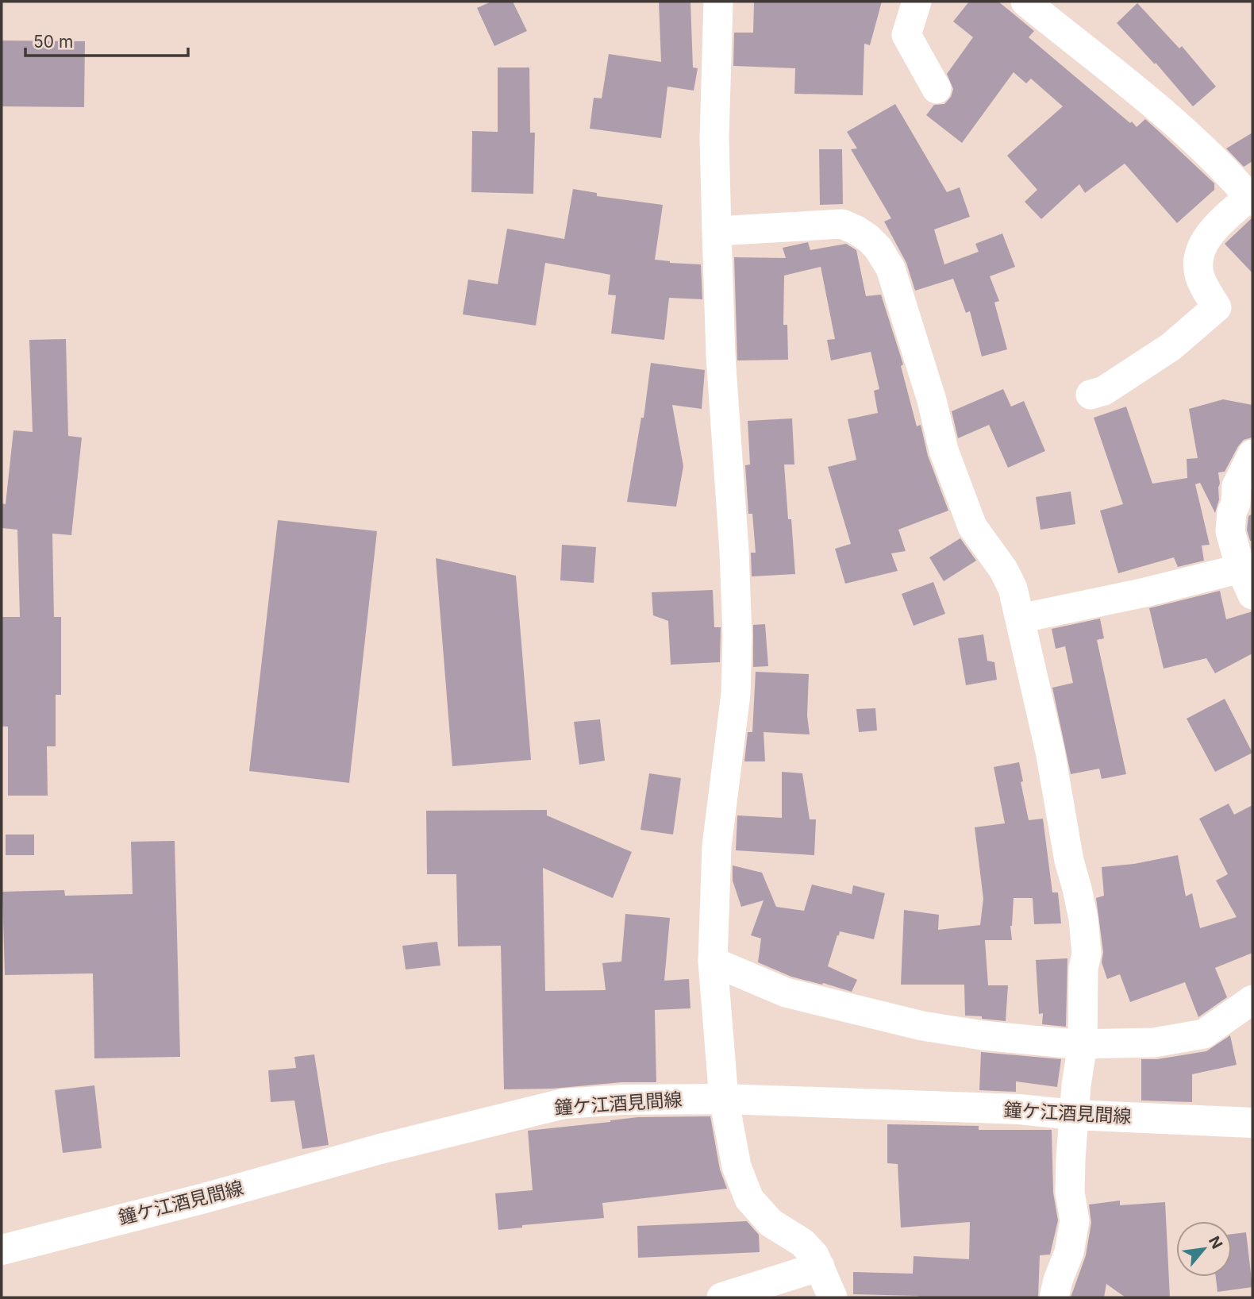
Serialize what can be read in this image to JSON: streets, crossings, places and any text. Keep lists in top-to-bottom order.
{
  "streets": {
    "main road": ["鐘ケ江酒見間線"]
  },
  "scale_bar": "50 m",
  "north": "top right"
}
